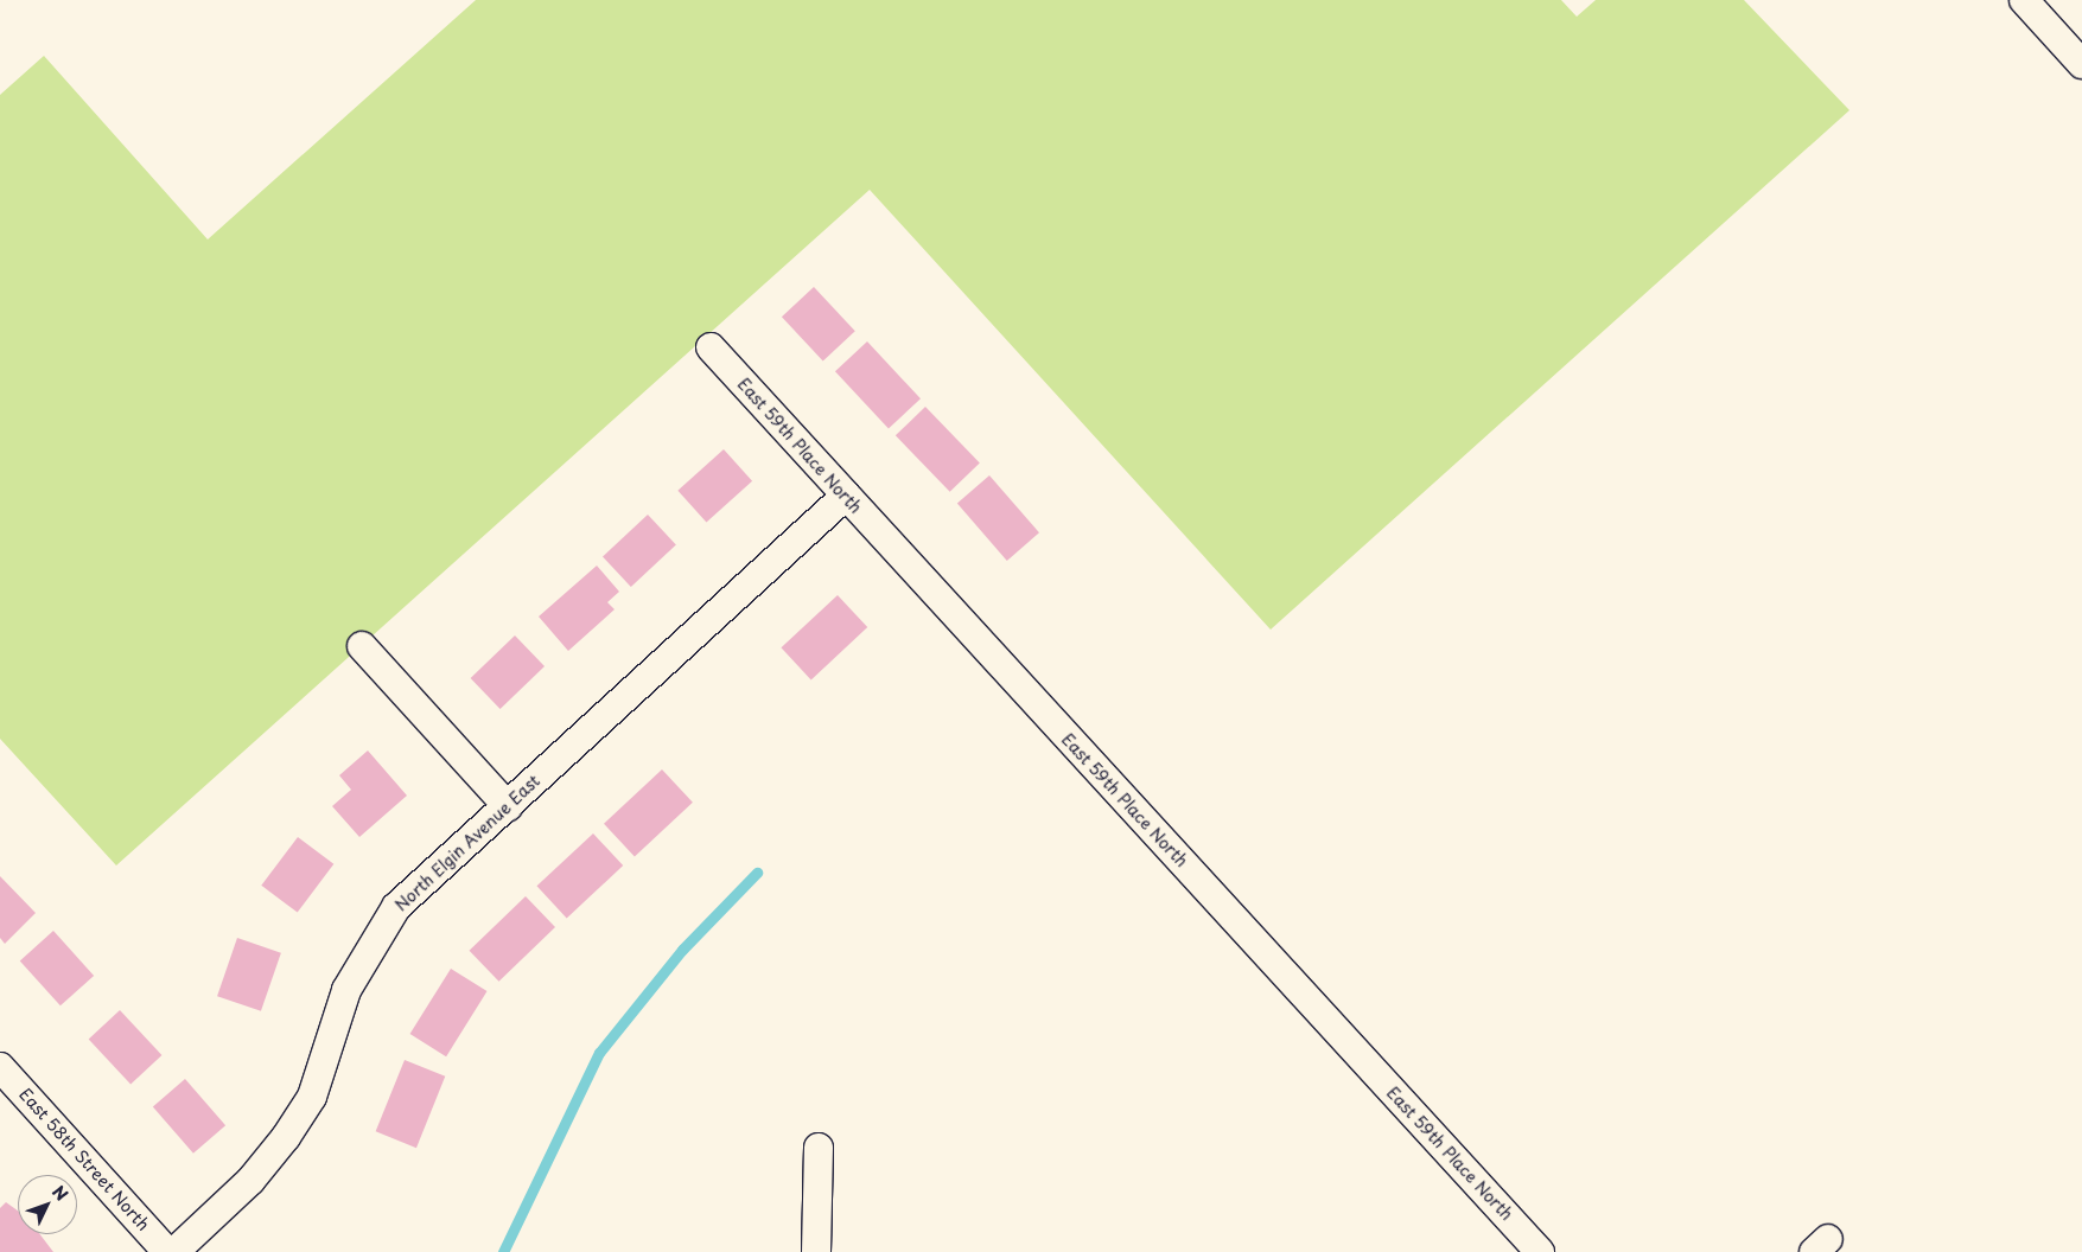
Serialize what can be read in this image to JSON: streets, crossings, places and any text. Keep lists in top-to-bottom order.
{
  "streets": {
    "street": ["East 59th Place North", "North Elgin Avenue East", "East 58th Street North"]
  },
  "crossings": [
    ["East 59th Place North", "North Elgin Avenue East"]
  ],
  "north": "top right"
}
